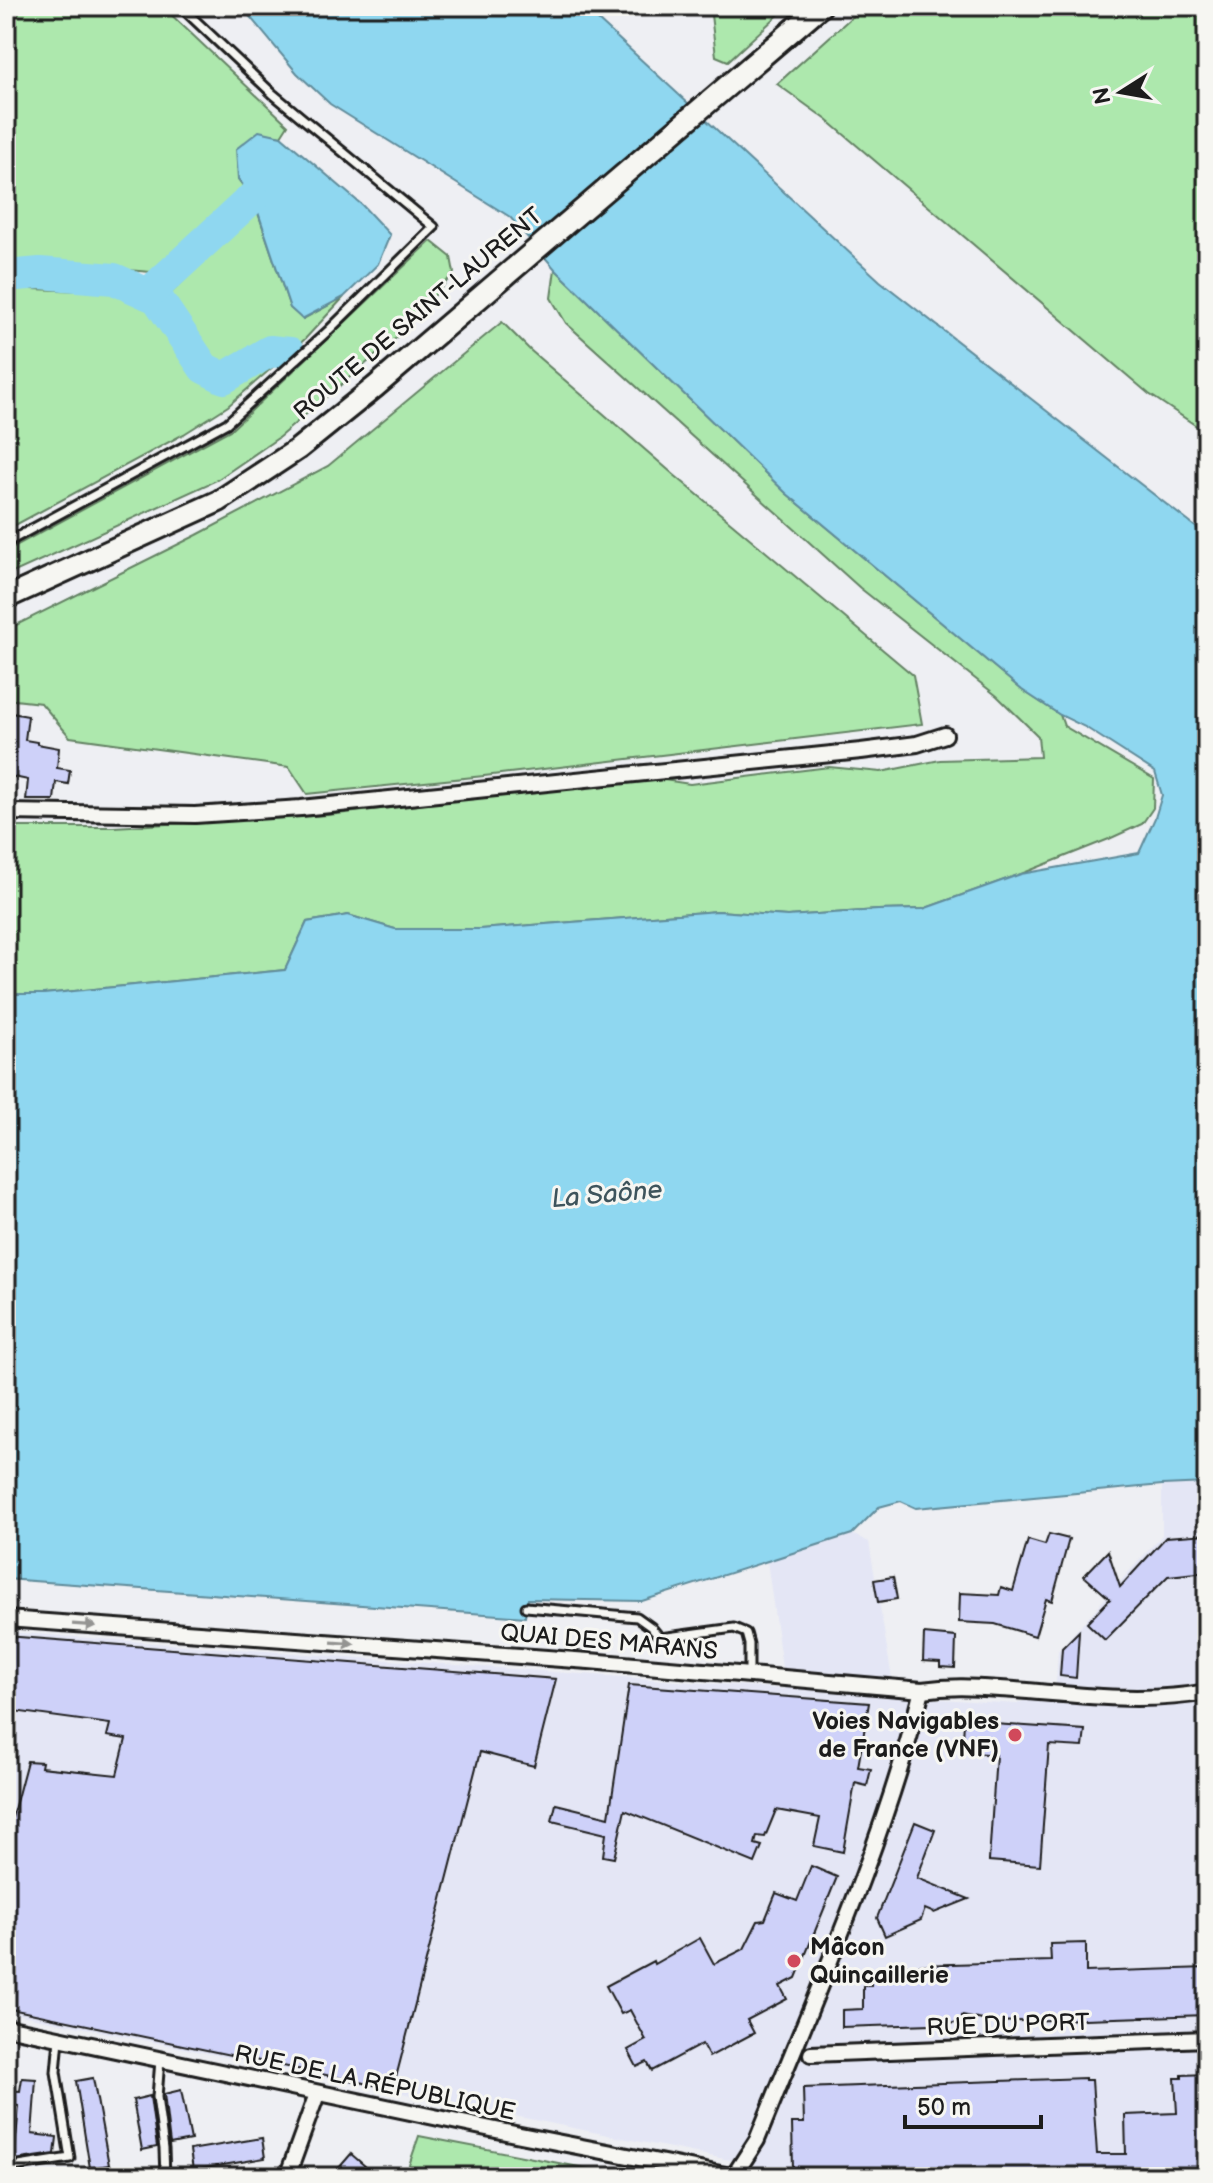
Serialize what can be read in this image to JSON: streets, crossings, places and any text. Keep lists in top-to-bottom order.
{
  "streets": {
    "main road": ["ROUTE DE SAINT-LAURENT"],
    "street": ["QUAI DES MARANS", "RUE DU PORT", "RUE DE LA RÉPUBLIQUE"]
  },
  "one_way": ["QUAI DES MARANS"],
  "water": ["La Saône"],
  "places": ["Voies Navigables de France (VNF)", "Mâcon Quincaillerie"],
  "scale_bar": "50 m",
  "north": "left"
}
